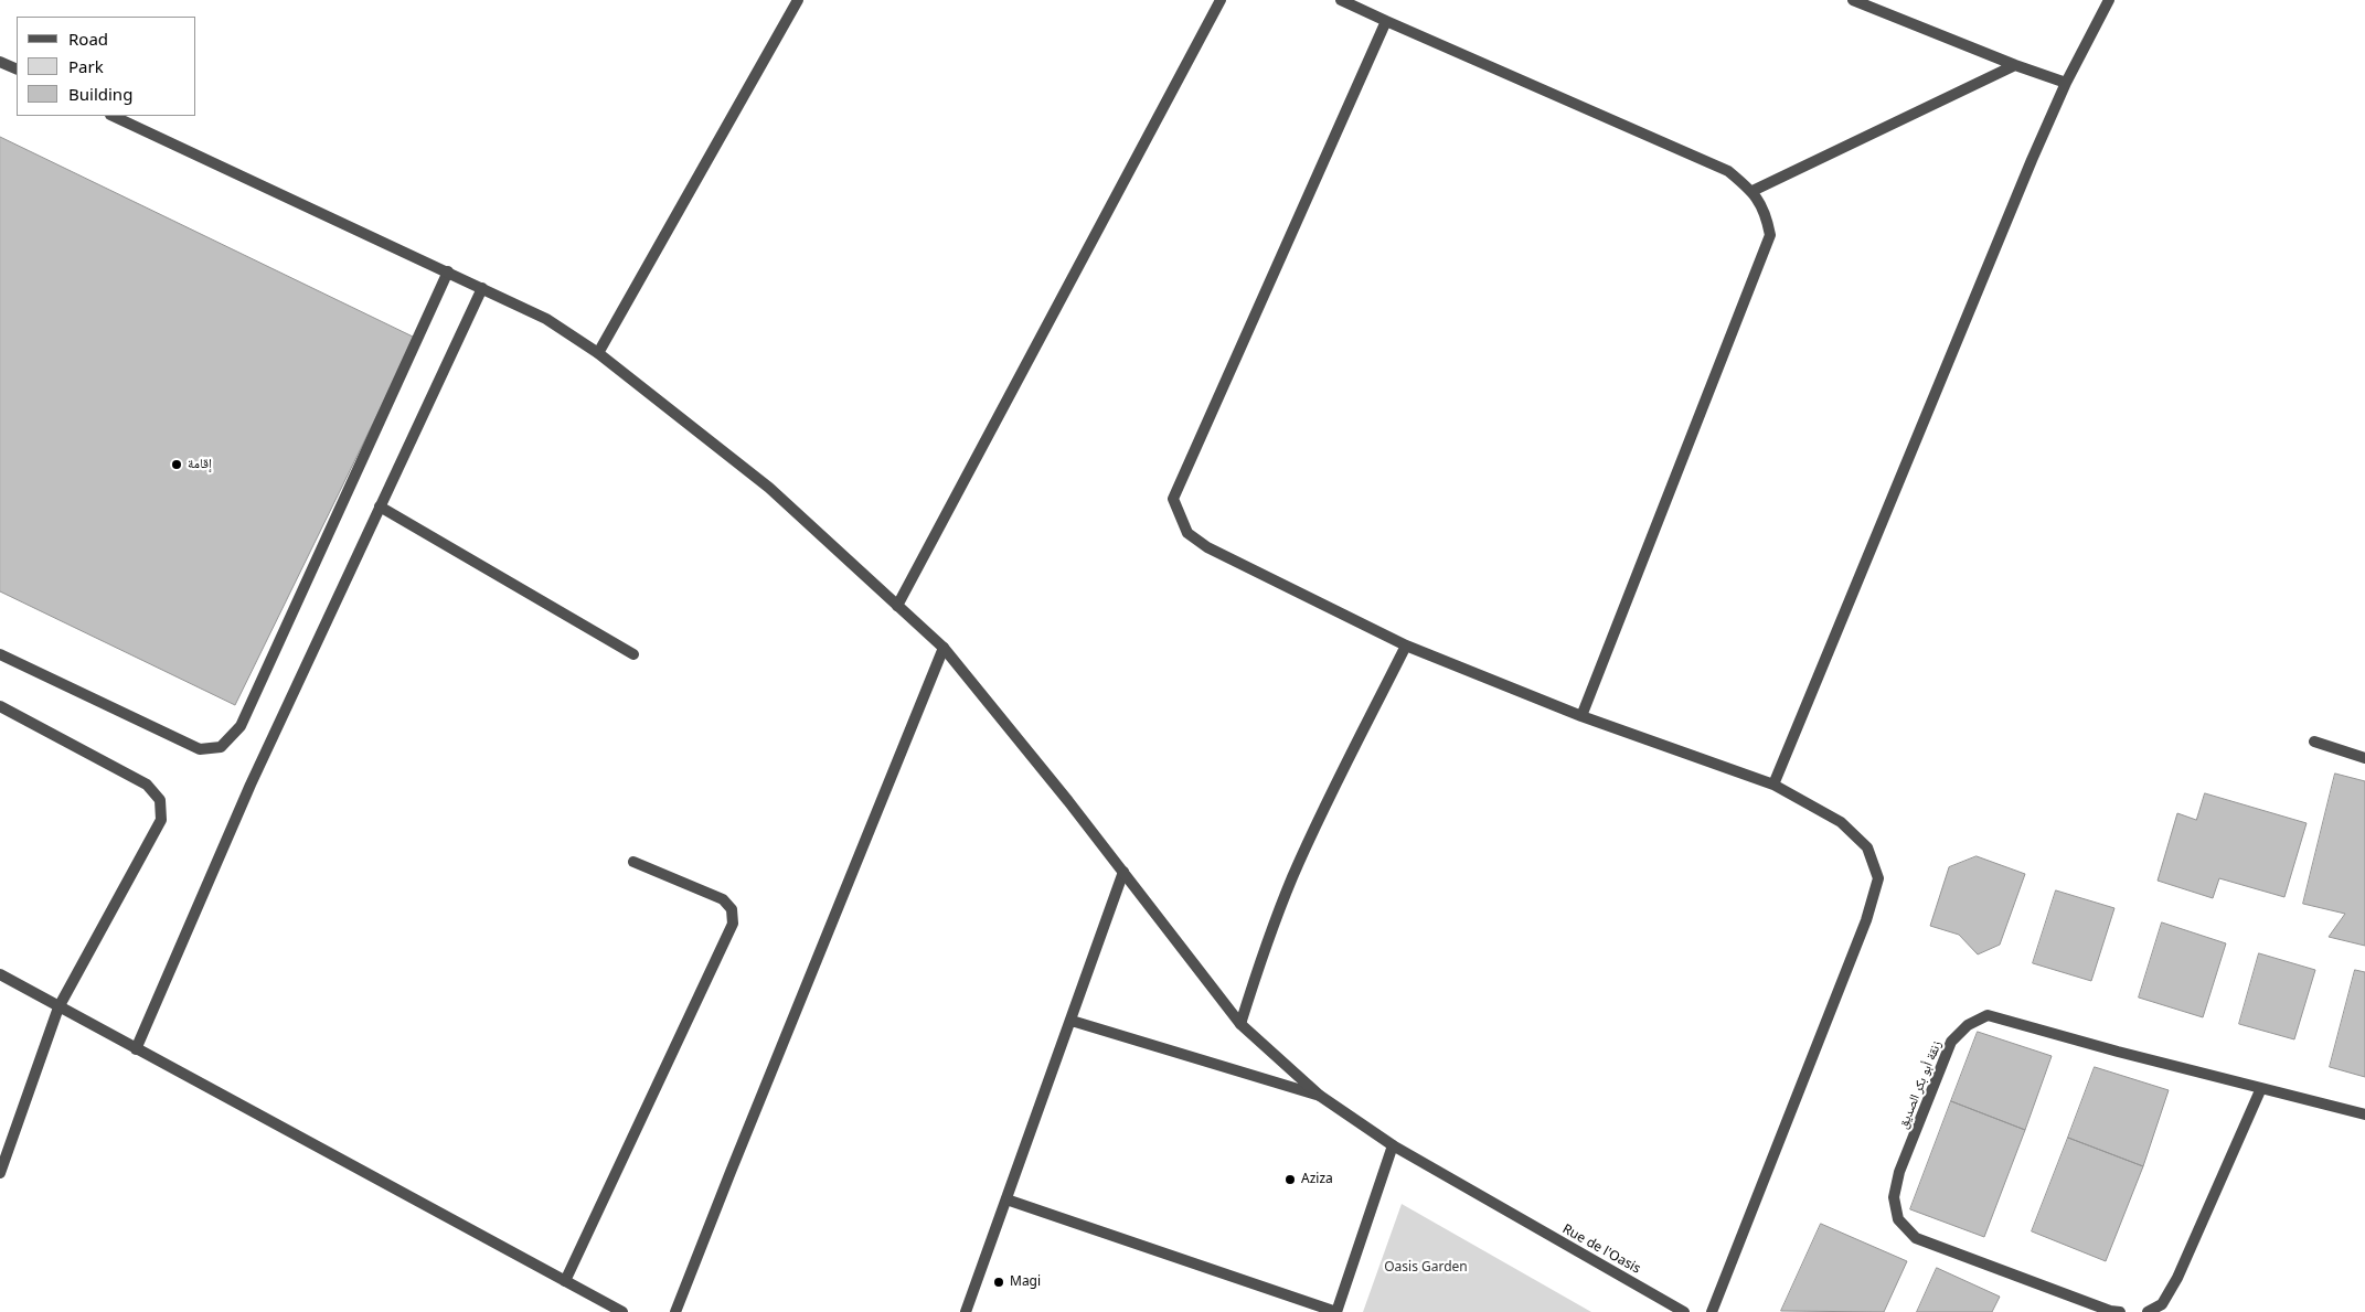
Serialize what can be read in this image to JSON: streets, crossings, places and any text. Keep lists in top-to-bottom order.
{
  "streets": {
    "street": ["زنقة أبو بكر الصديق", "Rue de l'Oasis"]
  },
  "parks": ["Oasis Garden"],
  "places": ["إقامة", "Aziza", "Magi"],
  "legend": ["Road", "Park", "Building"]
}
